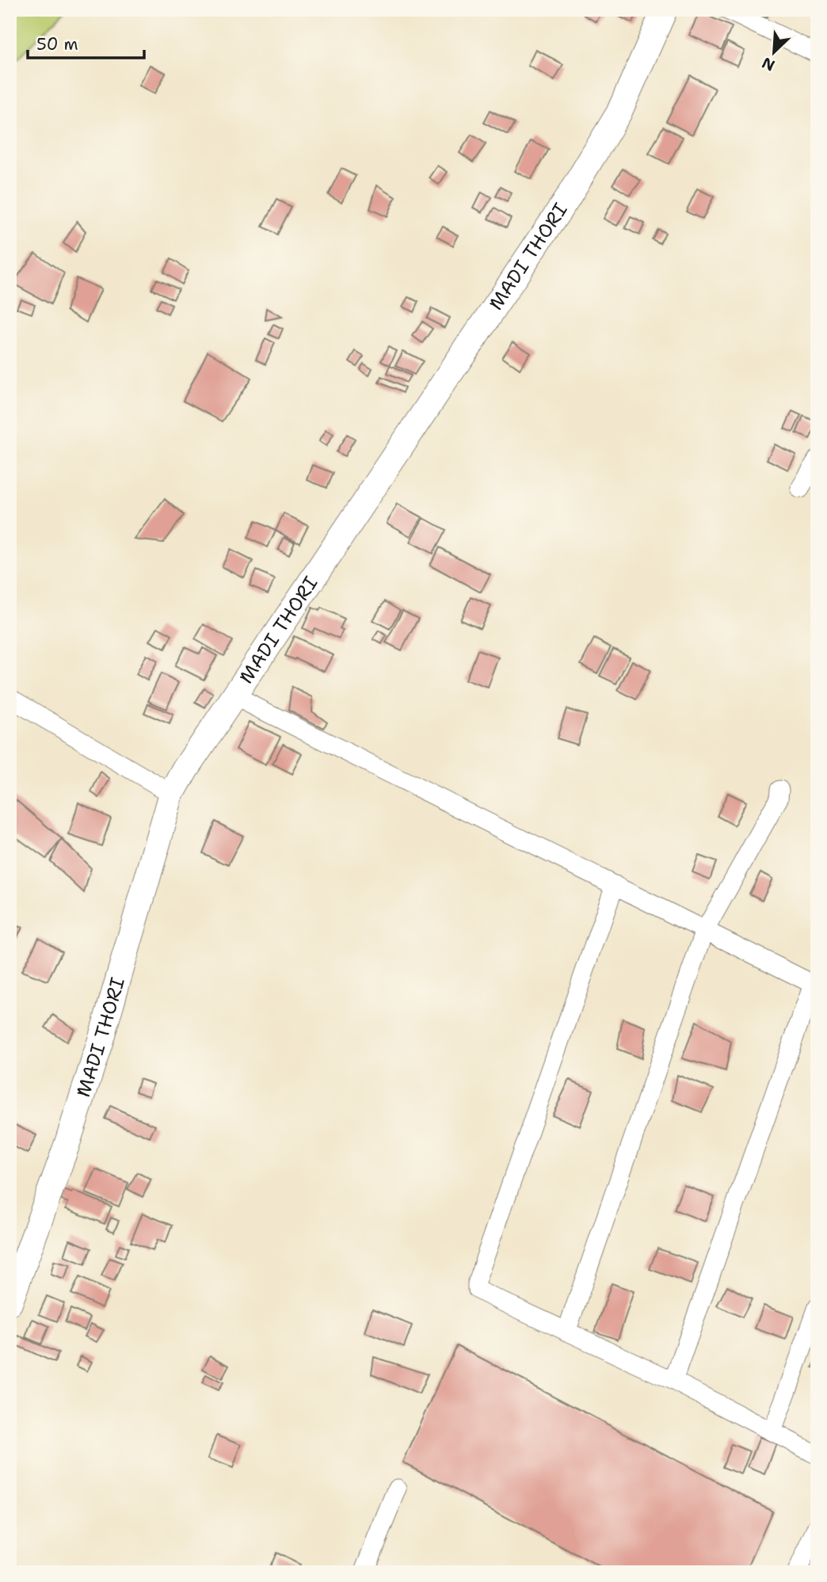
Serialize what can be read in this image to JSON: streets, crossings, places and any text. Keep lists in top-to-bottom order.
{
  "streets": {
    "main road": ["MADI THORI"]
  },
  "scale_bar": "50 m",
  "north": "bottom left"
}
